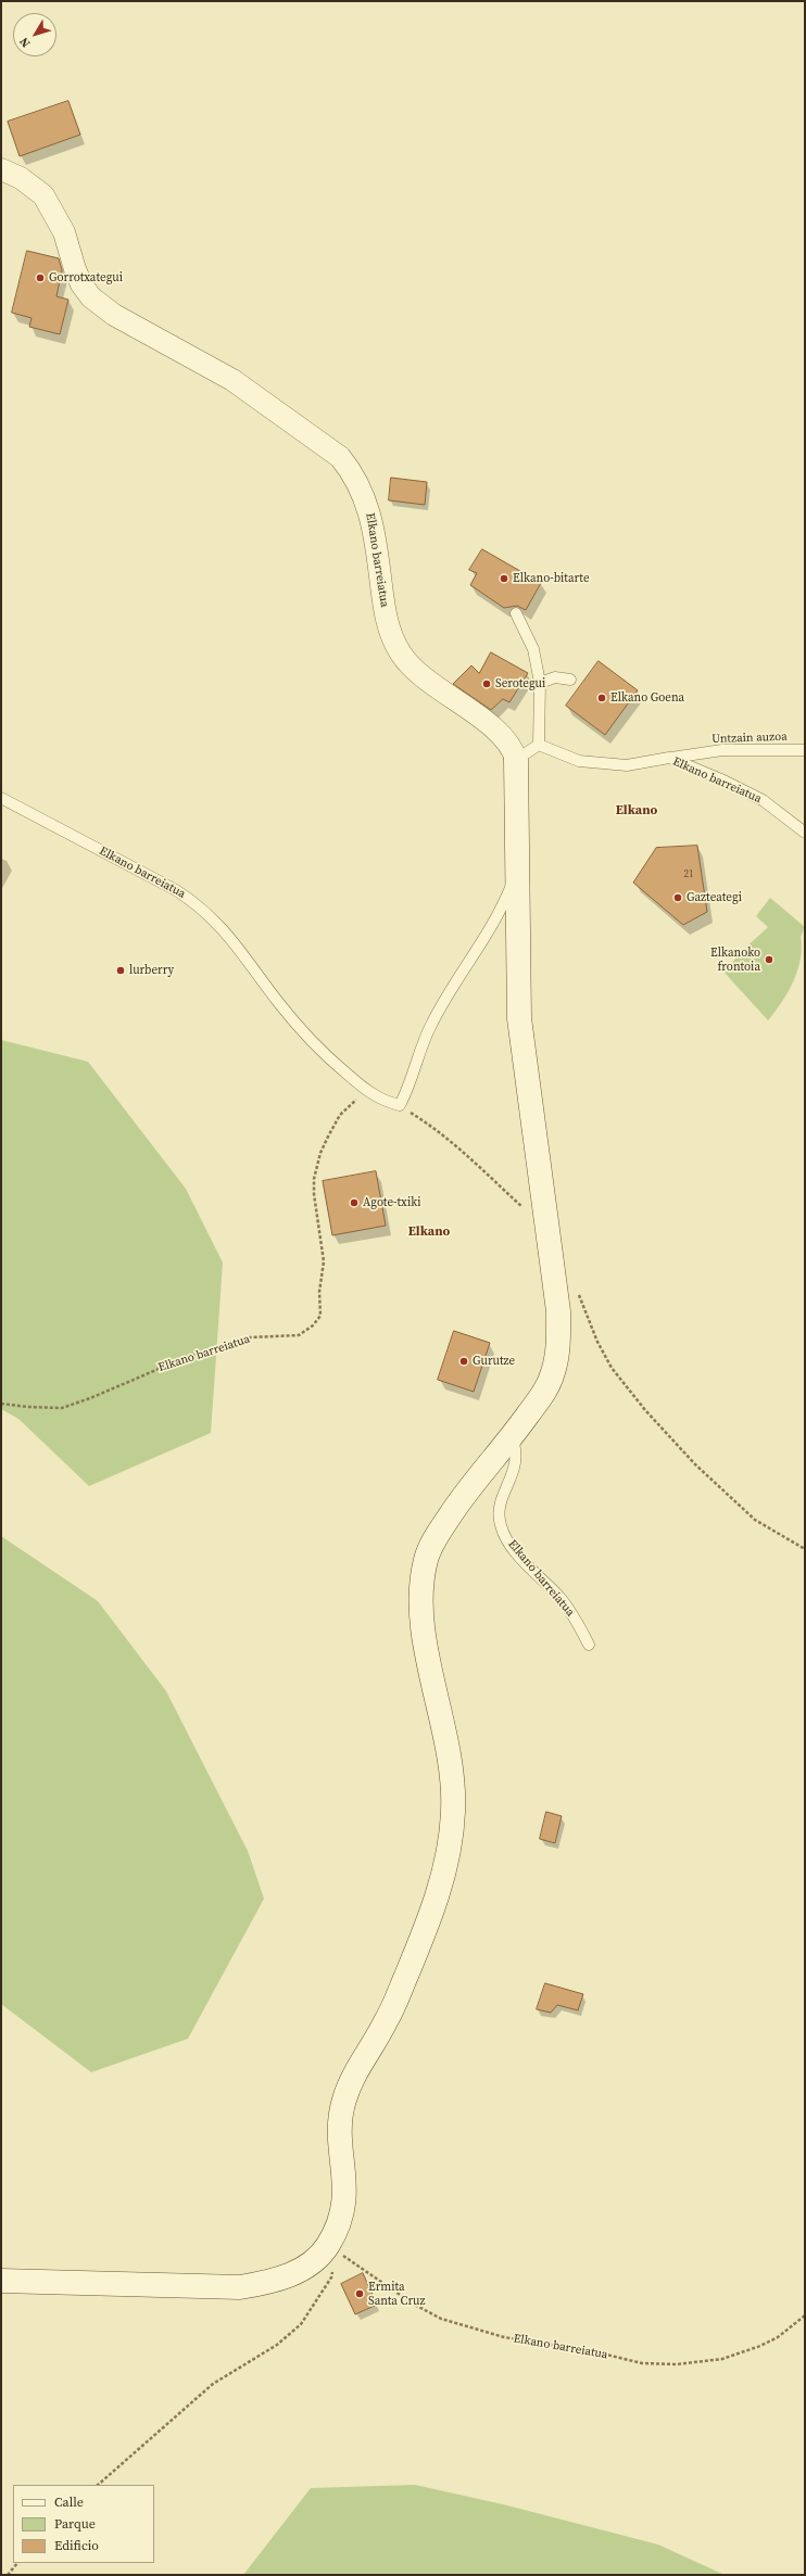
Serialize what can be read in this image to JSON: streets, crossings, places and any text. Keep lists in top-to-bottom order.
{
  "streets": {
    "street": ["Elkano barreiatua"],
    "lane": ["Untzain auzoa"]
  },
  "crossings": [
    ["Elkano barreiatua", "Untzain auzoa"]
  ],
  "districts": ["Elkano", "Elkano"],
  "places": [
    "Gorrotxategui",
    "Elkano-bitarte",
    "Serotegui",
    "Elkano Goena",
    "Gazteategi",
    "Elkanoko frontoia",
    "lurberry",
    "Agote-txiki",
    "Gurutze",
    "Ermita Santa Cruz"
  ],
  "house_numbers": ["21"],
  "legend": ["Calle", "Parque", "Edificio"],
  "north": "bottom left"
}
